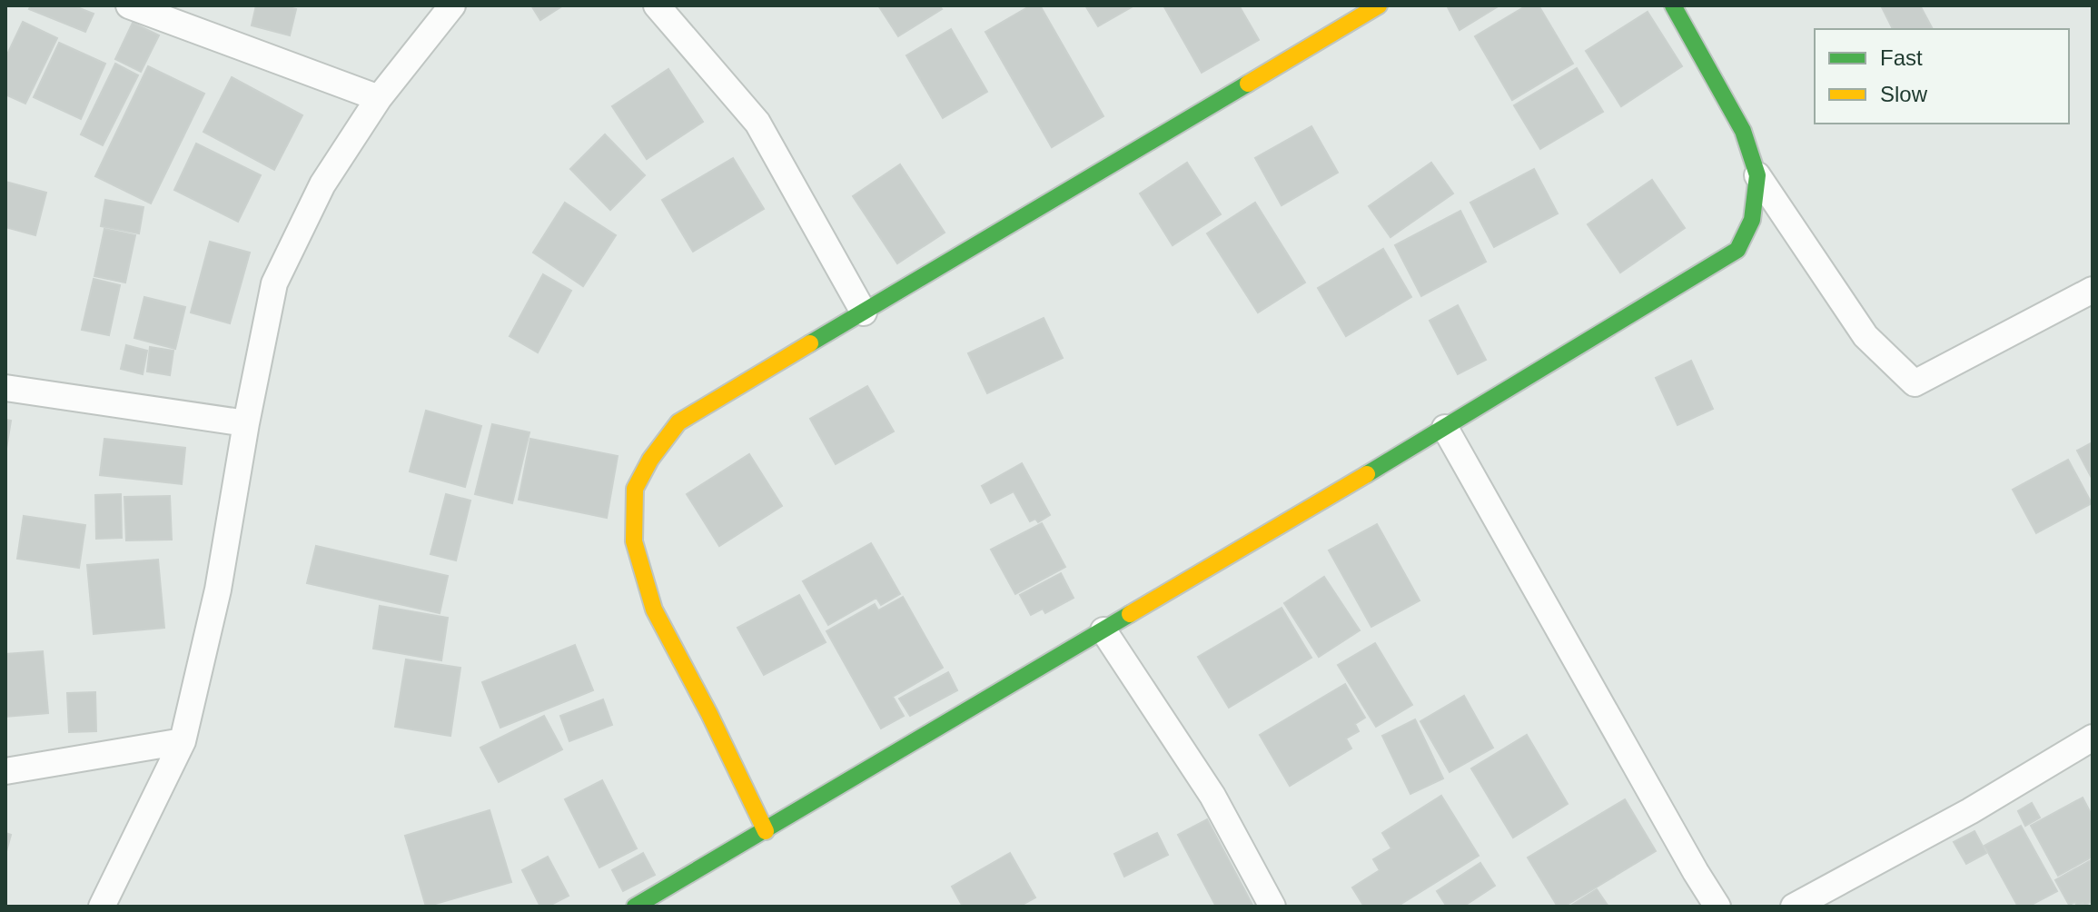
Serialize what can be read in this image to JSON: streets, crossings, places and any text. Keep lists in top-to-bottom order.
{
  "legend": ["Fast", "Slow"]
}
